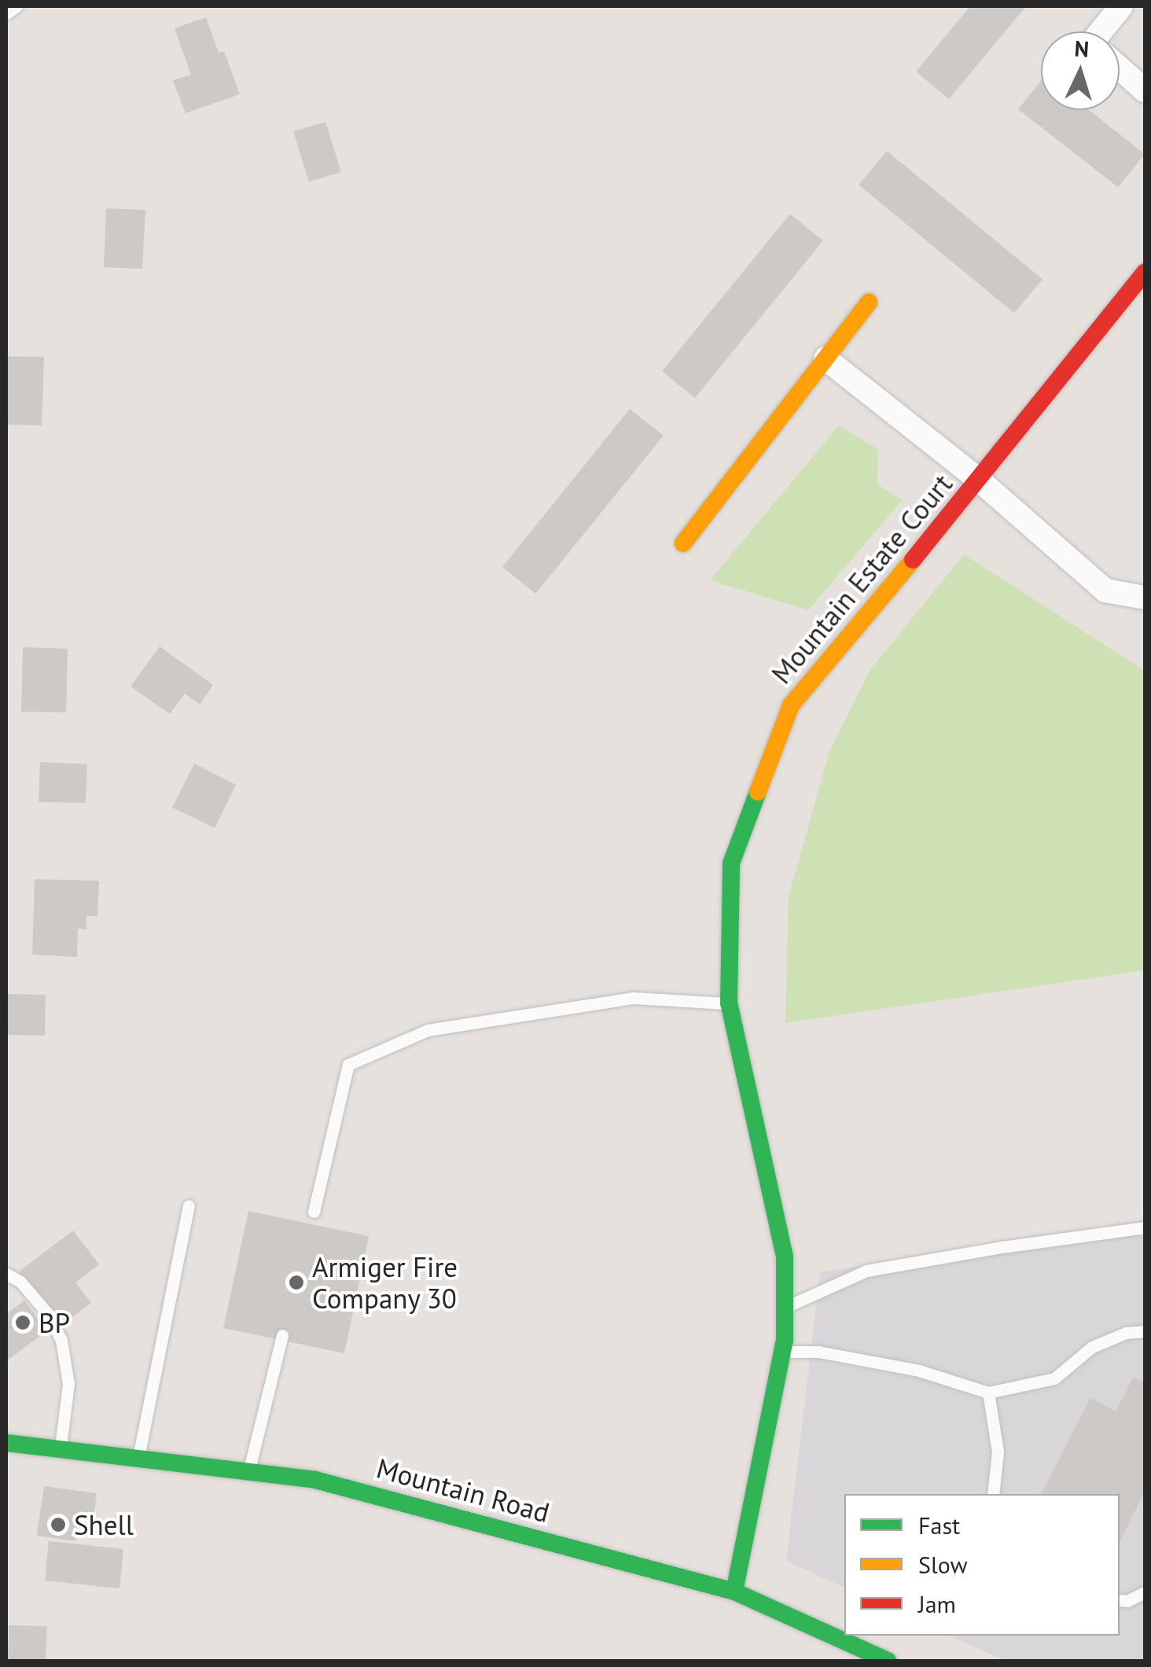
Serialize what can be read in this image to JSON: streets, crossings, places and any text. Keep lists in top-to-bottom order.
{
  "streets": {
    "street": ["Mountain Estate Court", "Mountain Road"]
  },
  "crossings": [
    ["Mountain Estate Court", "Mountain Road"]
  ],
  "places": ["Armiger Fire Company 30", "BP", "Shell"],
  "legend": ["Fast", "Slow", "Jam"],
  "north": "top"
}
